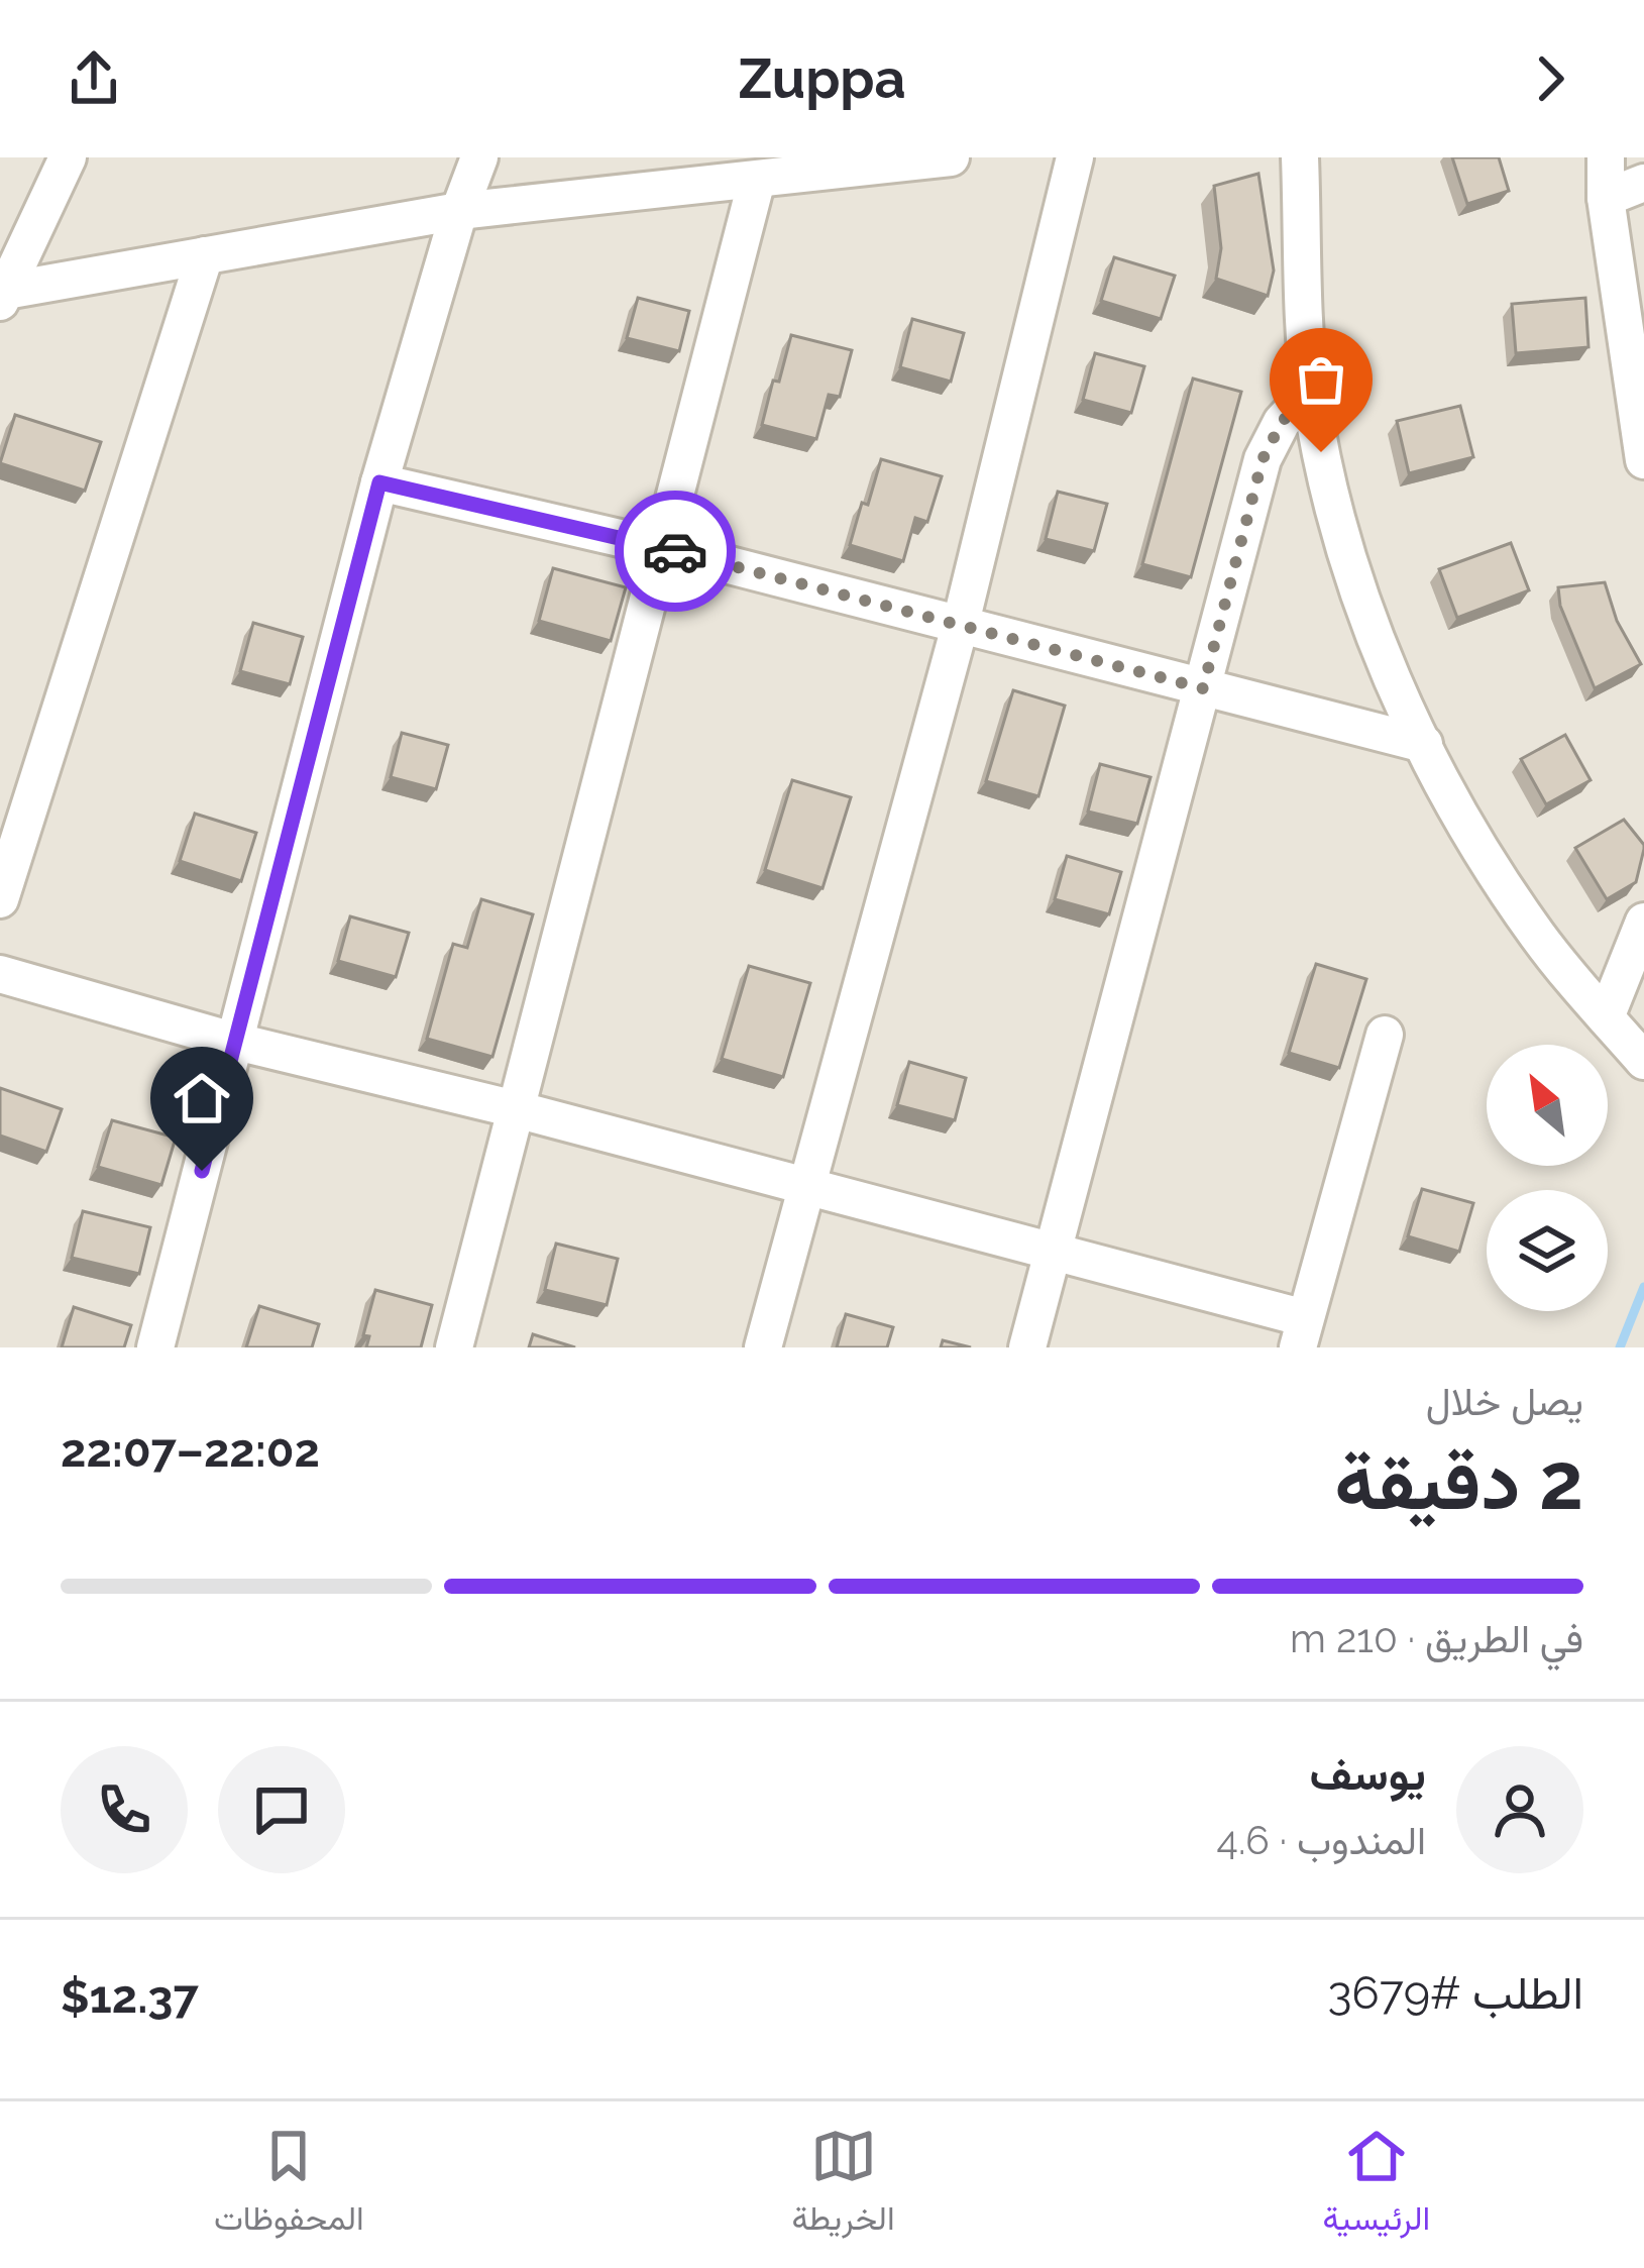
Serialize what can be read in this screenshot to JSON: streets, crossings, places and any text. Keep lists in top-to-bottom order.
{
  "north": "top left",
  "page": {
    "header": "Zuppa",
    "heading": ["2 دقيقة", "يصل خلال", "22:02–22:07"],
    "panel": [
      "يوسف",
      "المندوب · 4.6",
      "الطلب #3679",
      "$12.37"
    ],
    "bar": "في الطريق · 210 m",
    "tabs": ["الرئيسية", "الخريطة", "المحفوظات"]
  }
}
